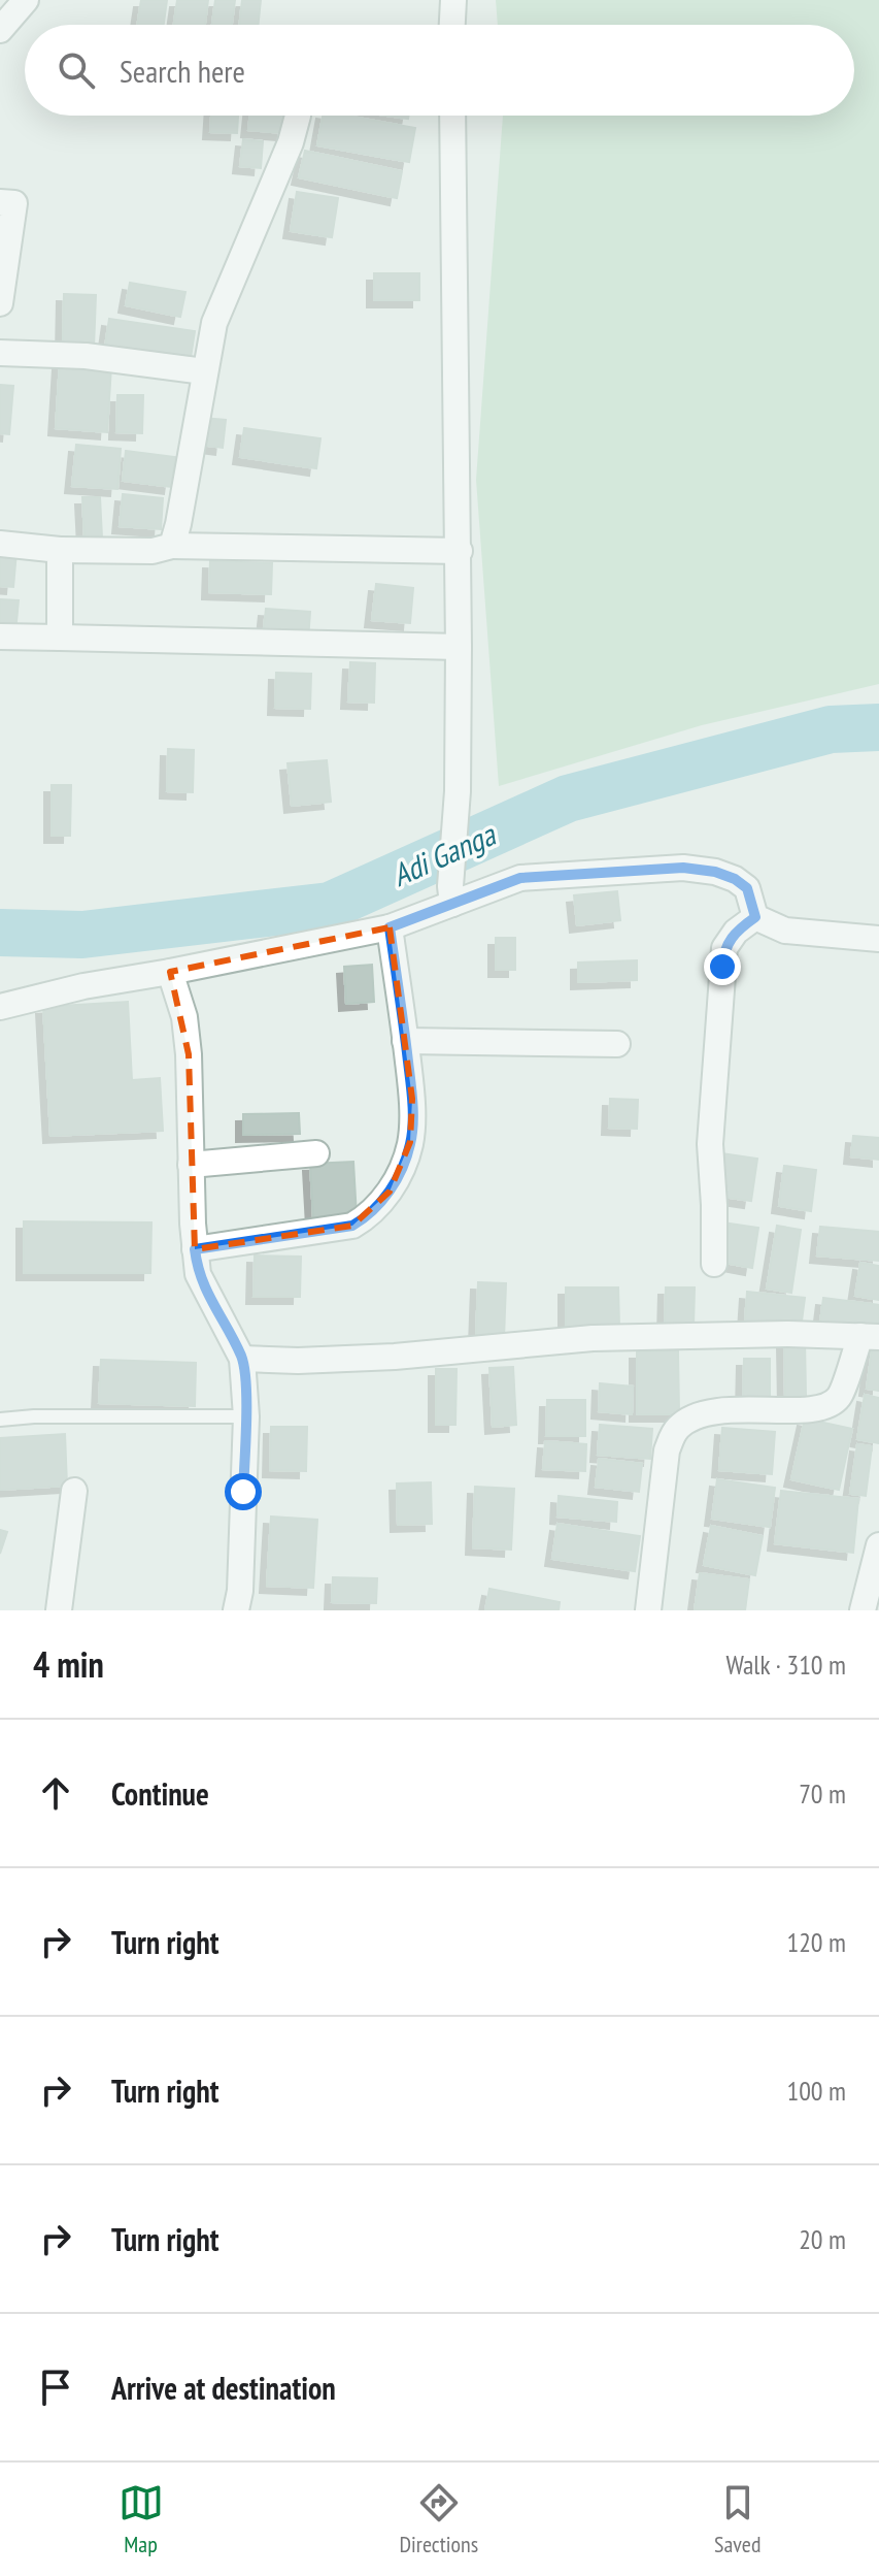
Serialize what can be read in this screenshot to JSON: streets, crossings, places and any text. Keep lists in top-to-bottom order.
{
  "water": ["Adi Ganga"],
  "page": {
    "search": "Search here",
    "heading": ["4 min", "Walk · 310 m"],
    "list": [
      ["Continue", "70 m"],
      ["Turn right", "120 m"],
      ["Turn right", "100 m"],
      ["Turn right", "20 m"],
      "Arrive at destination"
    ],
    "nav": ["Map", "Directions", "Saved"]
  }
}
